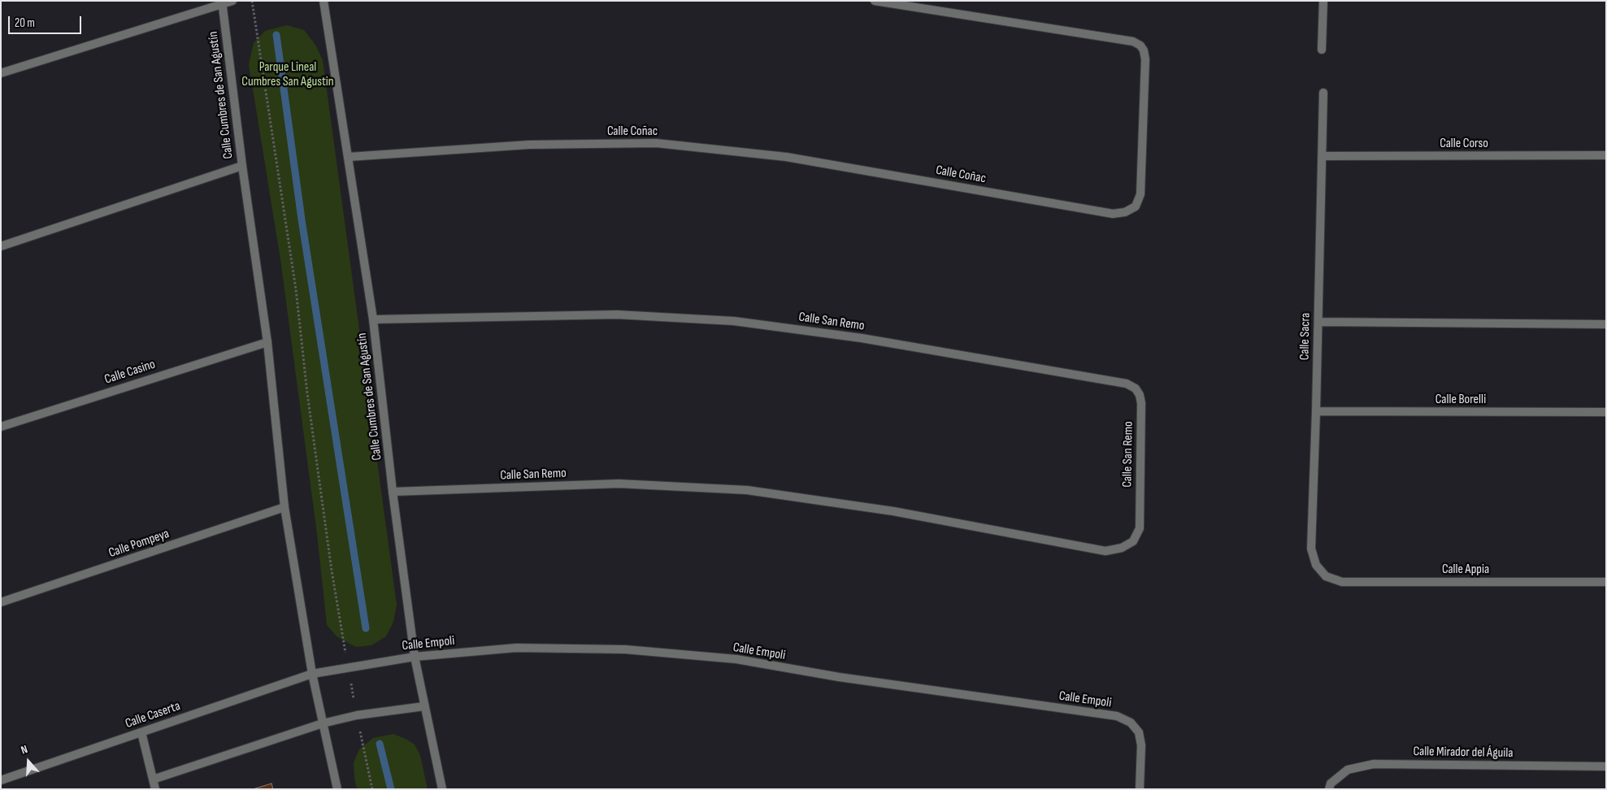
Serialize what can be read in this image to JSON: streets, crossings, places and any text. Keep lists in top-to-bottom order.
{
  "streets": {
    "street": [
      "Calle Cumbres de San Agustín",
      "Calle Coñac",
      "Calle Corso",
      "Calle San Remo",
      "Calle Sacra",
      "Calle Casino",
      "Calle Borelli",
      "Calle Pompeya",
      "Calle Appia",
      "Calle Empoli",
      "Calle Caserta",
      "Calle Mirador del Águila"
    ]
  },
  "crossings": [
    ["Calle Cumbres de San Agustín", "Calle Coñac"],
    ["Calle Cumbres de San Agustín", "Calle San Remo"],
    ["Calle Cumbres de San Agustín", "Calle Casino"],
    ["Calle Cumbres de San Agustín", "Calle Pompeya"],
    ["Calle Cumbres de San Agustín", "Calle Empoli"],
    ["Calle Cumbres de San Agustín", "Calle Caserta"],
    ["Calle Corso", "Calle Sacra"],
    ["Calle Sacra", "Calle Borelli"],
    ["Calle Sacra", "Calle Appia"],
    ["Calle Empoli", "Calle Caserta"]
  ],
  "parks": ["Parque Lineal Cumbres San Agustin"],
  "scale_bar": "20 m",
  "north": "top"
}
